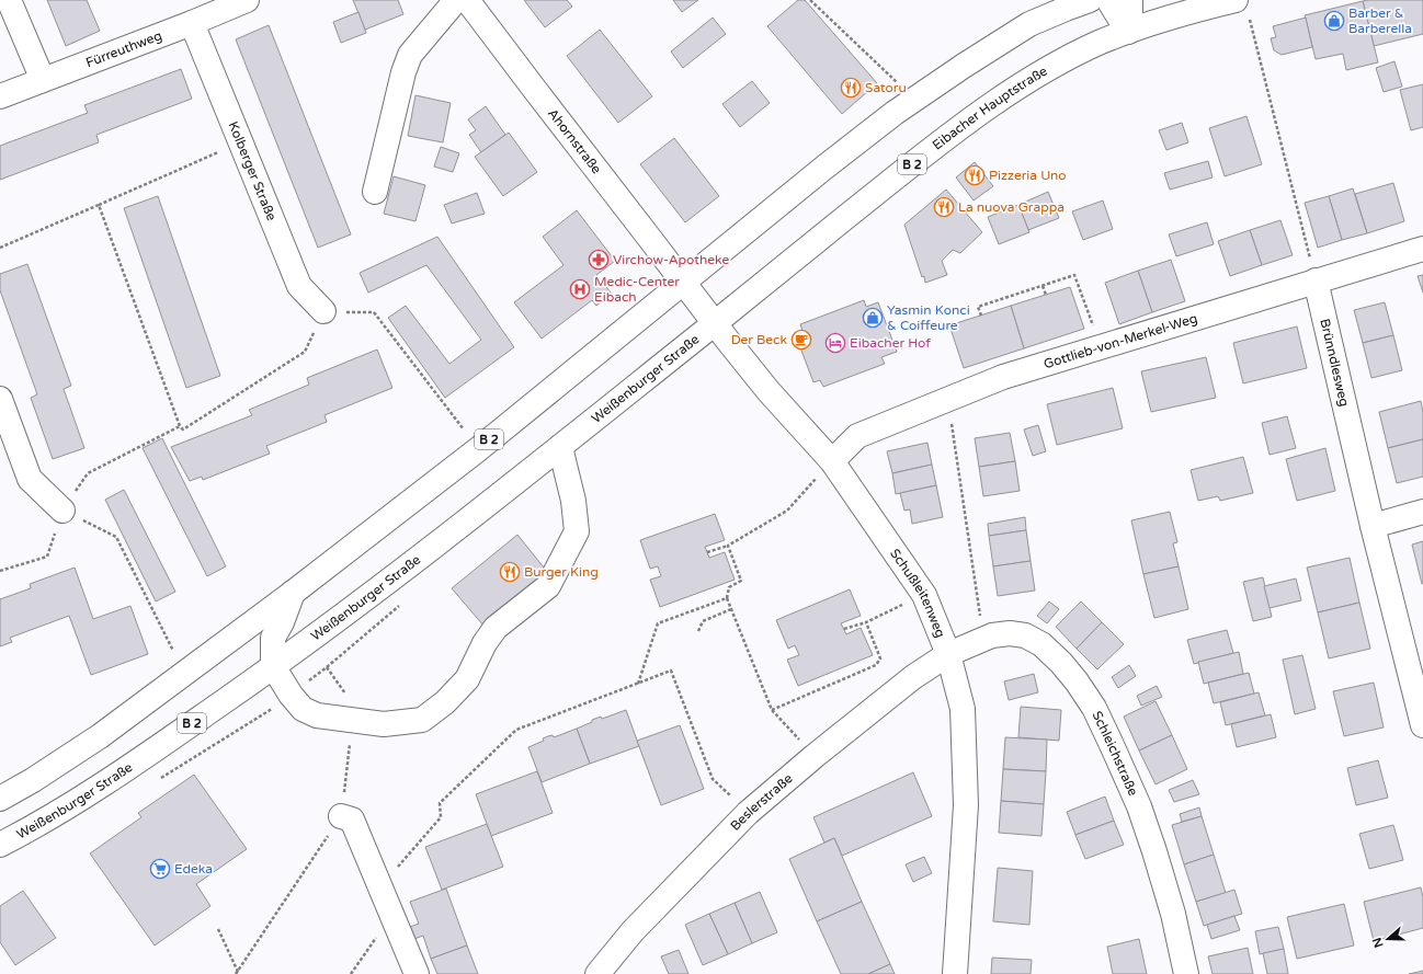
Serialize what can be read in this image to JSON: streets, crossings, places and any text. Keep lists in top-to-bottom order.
{
  "streets": {
    "street": [
      "Fürreuthweg",
      "Eibacher Hauptstraße",
      "Ahornstraße",
      "B 2",
      "Kolberger Straße",
      "Gottlieb-von-Merkel-Weg",
      "Brünndlesweg",
      "Weißenburger Straße",
      "Schußleitenweg",
      "Schleichstraße",
      "Beslerstraße"
    ]
  },
  "crossings": [
    ["Fürreuthweg", "Kolberger Straße"],
    ["Eibacher Hauptstraße", "Weißenburger Straße"],
    ["Eibacher Hauptstraße", "Schußleitenweg"],
    ["Ahornstraße", "B 2"],
    ["Ahornstraße", "Schußleitenweg"],
    ["B 2", "Schußleitenweg"],
    ["Gottlieb-von-Merkel-Weg", "Brünndlesweg"],
    ["Gottlieb-von-Merkel-Weg", "Schußleitenweg"],
    ["Weißenburger Straße", "Schußleitenweg"],
    ["Schußleitenweg", "Schleichstraße"],
    ["Schußleitenweg", "Beslerstraße"],
    ["Schleichstraße", "Beslerstraße"]
  ],
  "places": {
    "shop": ["Barber & Barberella", "Yasmin Konci & Coiffeure"],
    "restaurant": [
      "Satoru",
      "Pizzeria Uno",
      "La nuova Grappa",
      "Burger King"
    ],
    "pharmacy": ["Virchow-Apotheke"],
    "hospital": ["Medic-Center Eibach"],
    "cafe": ["Der Beck"],
    "hotel": ["Eibacher Hof"],
    "supermarket": ["Edeka"]
  },
  "north": "left"
}
